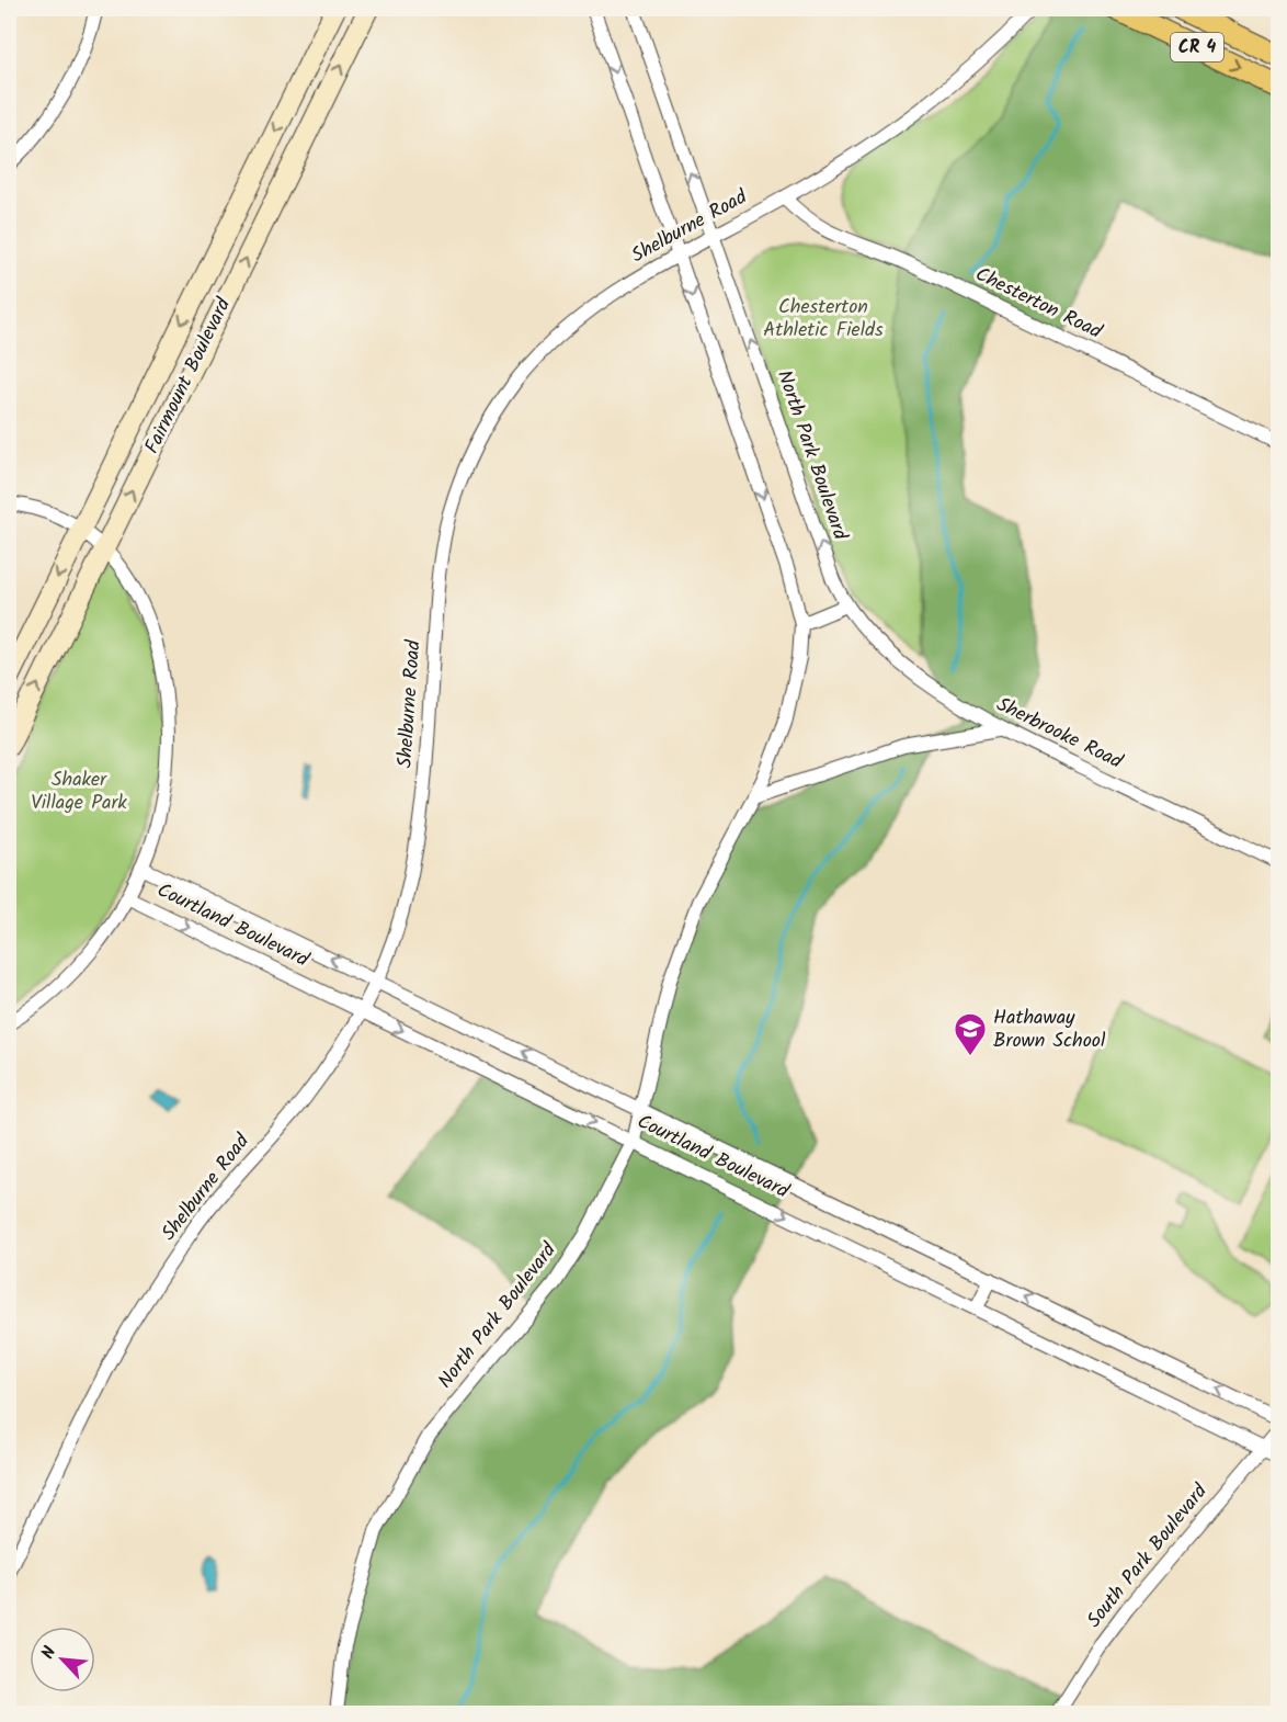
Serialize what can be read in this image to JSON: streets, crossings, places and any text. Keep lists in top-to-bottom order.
{
  "streets": {
    "main road": ["CR 4", "Fairmount Boulevard"],
    "street": [
      "Shelburne Road",
      "Chesterton Road",
      "North Park Boulevard",
      "Sherbrooke Road",
      "Courtland Boulevard",
      "South Park Boulevard"
    ]
  },
  "crossings": [
    ["Shelburne Road", "Chesterton Road"],
    ["Shelburne Road", "North Park Boulevard"],
    ["Shelburne Road", "Courtland Boulevard"],
    ["North Park Boulevard", "Sherbrooke Road"],
    ["North Park Boulevard", "Courtland Boulevard"],
    ["Courtland Boulevard", "South Park Boulevard"]
  ],
  "parks": ["Chesterton Athletic Fields", "Shaker Village Park"],
  "places": {
    "school or university": ["Hathaway Brown School"]
  },
  "north": "top left"
}
